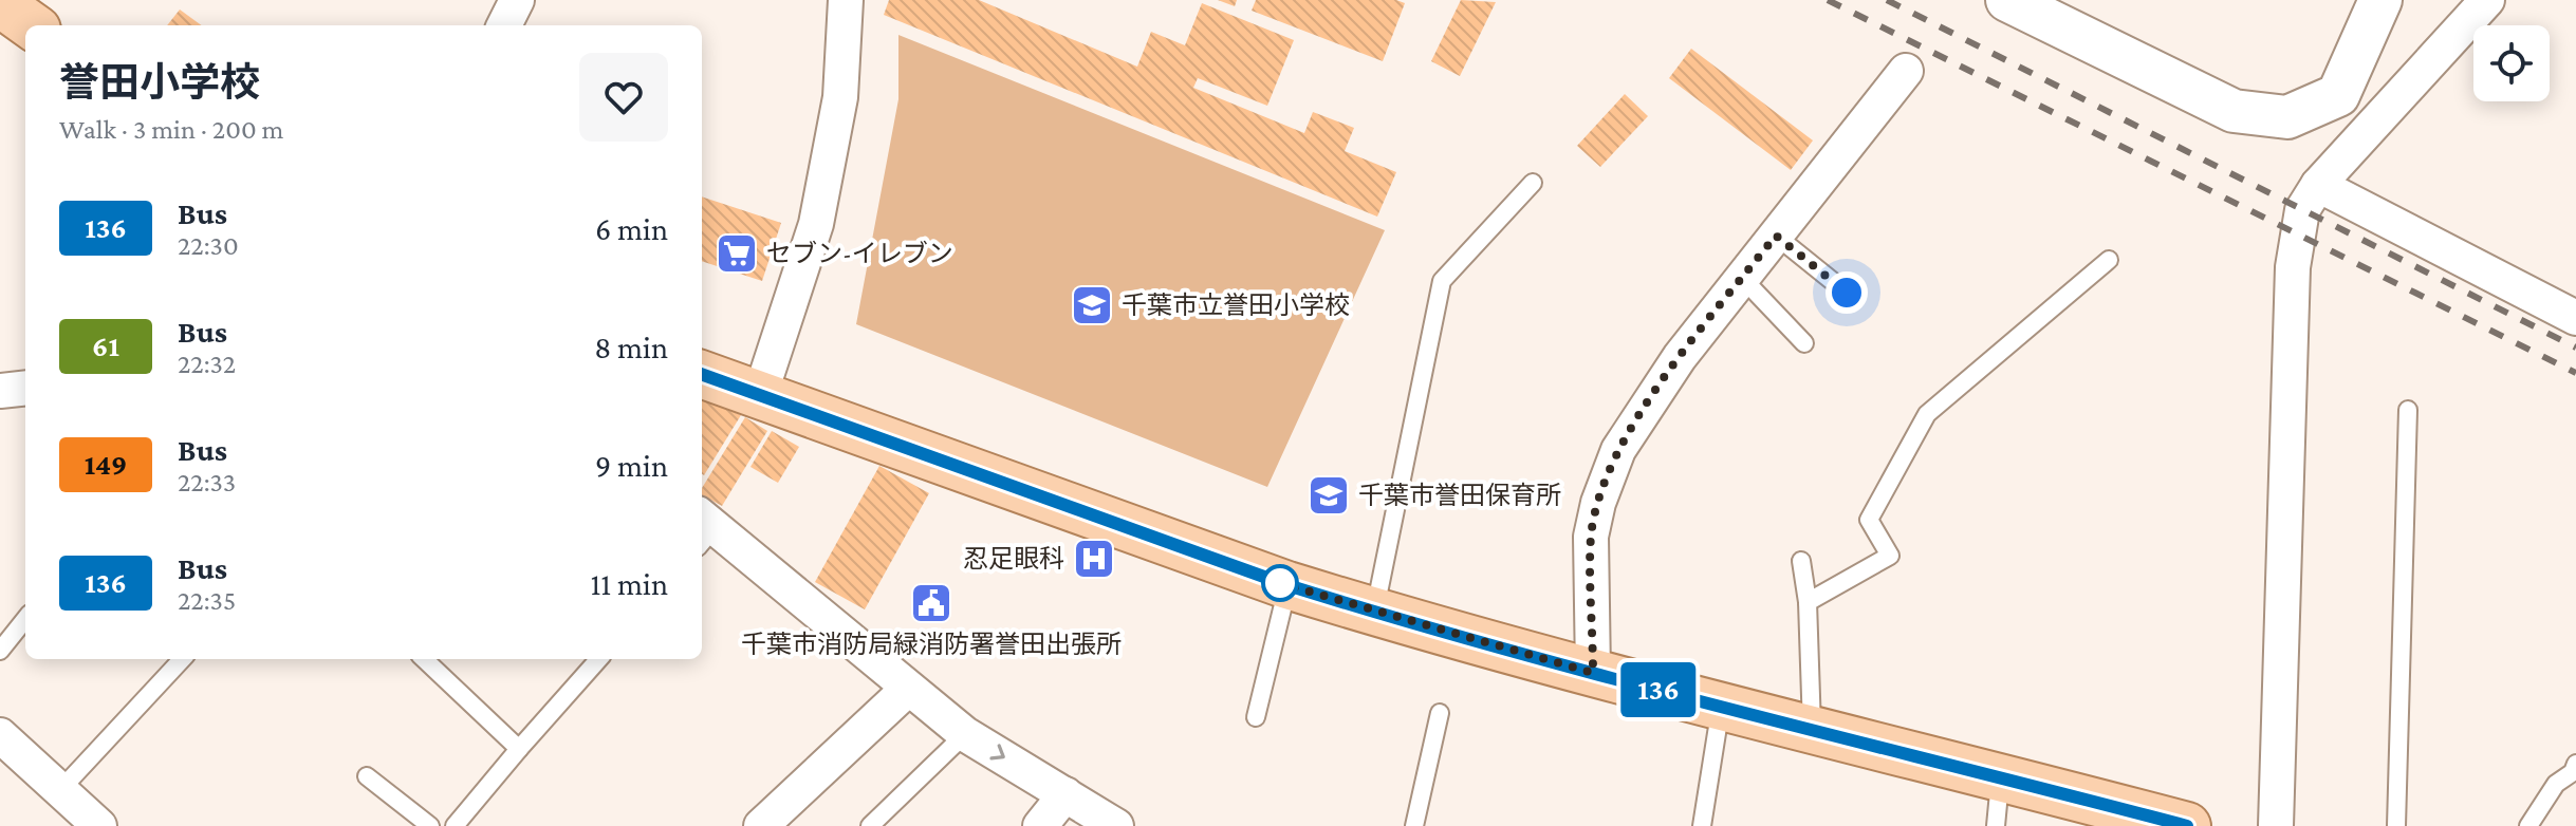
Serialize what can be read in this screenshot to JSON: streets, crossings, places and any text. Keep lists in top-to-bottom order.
{
  "places": {
    "supermarket": ["セブン-イレブン"],
    "school or university": ["千葉市立誉田小学校", "千葉市誉田保育所"],
    "hospital": ["忍足眼科"],
    "public building": ["千葉市消防局緑消防署誉田出張所"]
  },
  "lines": ["bus line 136"],
  "page": {
    "on_map": "136",
    "heading": ["誉田小学校", "Walk · 3 min · 200 m"],
    "list": [
      {
        "mark": "136",
        "name": "Bus",
        "note": "22:30",
        "value": "6 min"
      },
      {
        "mark": "61",
        "name": "Bus",
        "note": "22:32",
        "value": "8 min"
      },
      {
        "mark": "149",
        "name": "Bus",
        "note": "22:33",
        "value": "9 min"
      },
      {
        "mark": "136",
        "name": "Bus",
        "note": "22:35",
        "value": "11 min"
      }
    ]
  }
}
